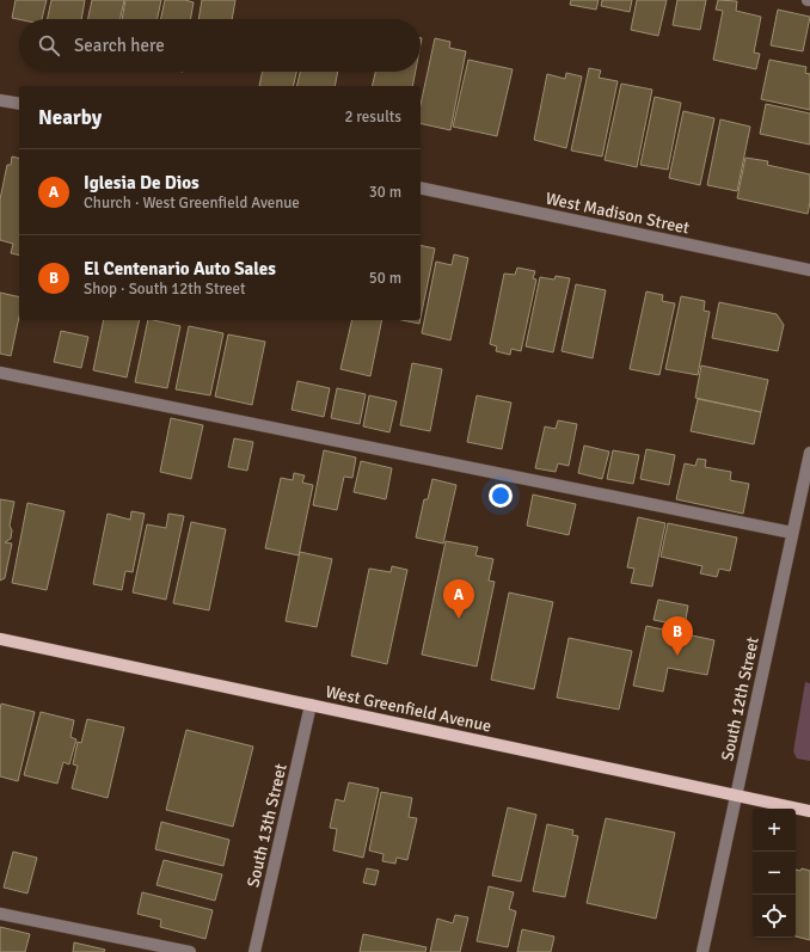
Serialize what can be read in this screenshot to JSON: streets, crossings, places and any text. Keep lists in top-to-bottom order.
{
  "streets": {
    "main road": ["West Greenfield Avenue"],
    "street": ["West Madison Street", "South 12th Street", "South 13th Street"]
  },
  "crossings": [
    ["South 12th Street", "West Greenfield Avenue"],
    ["West Greenfield Avenue", "South 13th Street"]
  ],
  "page": {
    "search": "Search here",
    "heading": ["Nearby", "2 results"],
    "list": [
      {
        "mark": "A",
        "name": "Iglesia De Dios",
        "note": "Church · West Greenfield Avenue",
        "value": "30 m"
      },
      {
        "mark": "B",
        "name": "El Centenario Auto Sales",
        "note": "Shop · South 12th Street",
        "value": "50 m"
      }
    ],
    "pins": ["A", "B"],
    "map_buttons": ["+", "−"]
  }
}
